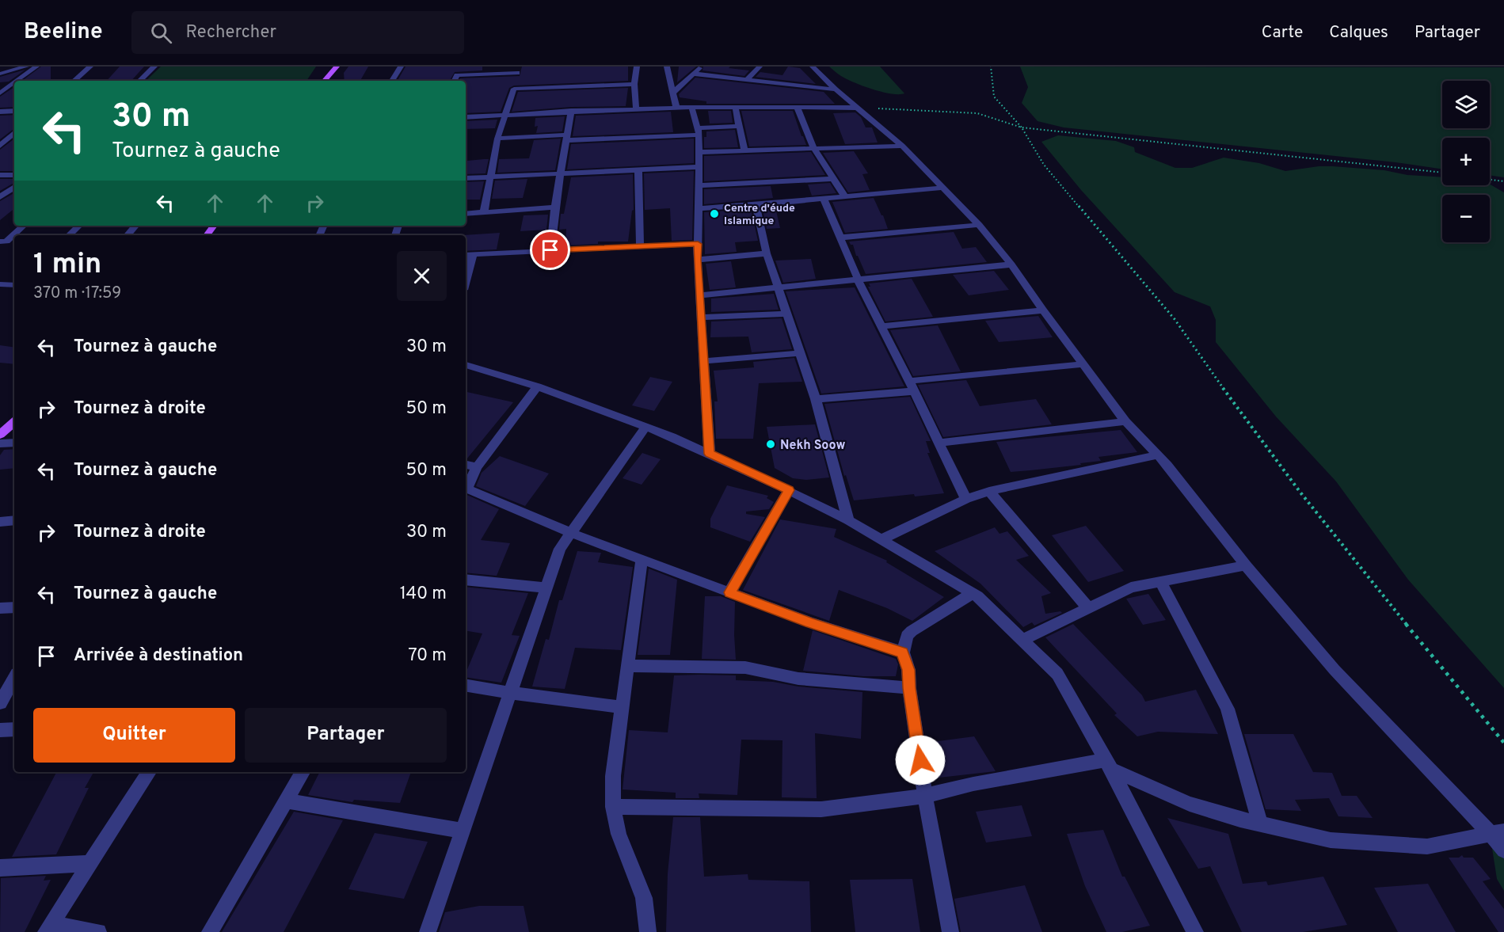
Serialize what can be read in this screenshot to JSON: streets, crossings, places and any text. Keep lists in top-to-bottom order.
{
  "places": ["Centre d'éude Islamique", "Nekh Soow"],
  "page": {
    "header": "Beeline",
    "search": "Rechercher",
    "nav": ["Carte", "Calques", "Partager"],
    "map_buttons": ["+", "−"],
    "turn": ["30 m", "Tournez à gauche"],
    "heading": ["1 min", "370 m · 17:59"],
    "list": [
      {
        "name": "Tournez à gauche",
        "value": "30 m"
      },
      {
        "name": "Tournez à droite",
        "value": "50 m"
      },
      {
        "name": "Tournez à gauche",
        "value": "50 m"
      },
      {
        "name": "Tournez à droite",
        "value": "30 m"
      },
      {
        "name": "Tournez à gauche",
        "value": "140 m"
      },
      {
        "name": "Arrivée à destination",
        "value": "70 m"
      }
    ],
    "buttons": ["Quitter", "Partager"]
  }
}
